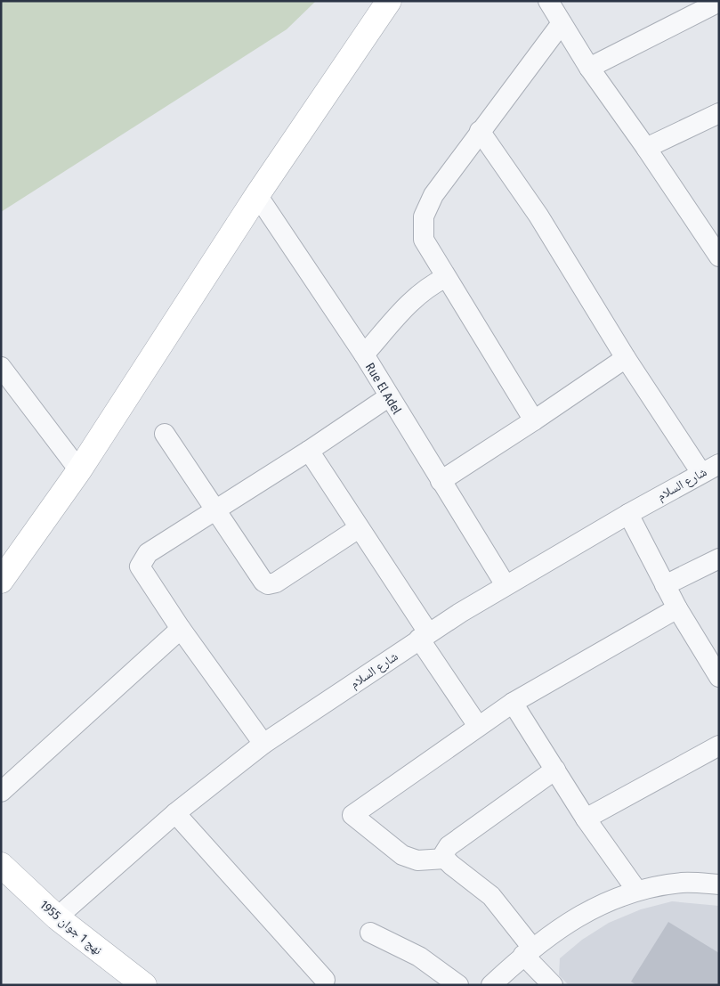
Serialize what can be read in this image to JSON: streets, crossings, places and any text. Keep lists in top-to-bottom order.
{
  "streets": {
    "main road": ["نهج 1 جوان 1955"],
    "street": ["Rue El Adel", "شارع السلام"]
  },
  "crossings": [
    ["Rue El Adel", "شارع السلام"],
    ["شارع السلام", "نهج 1 جوان 1955"]
  ]
}
